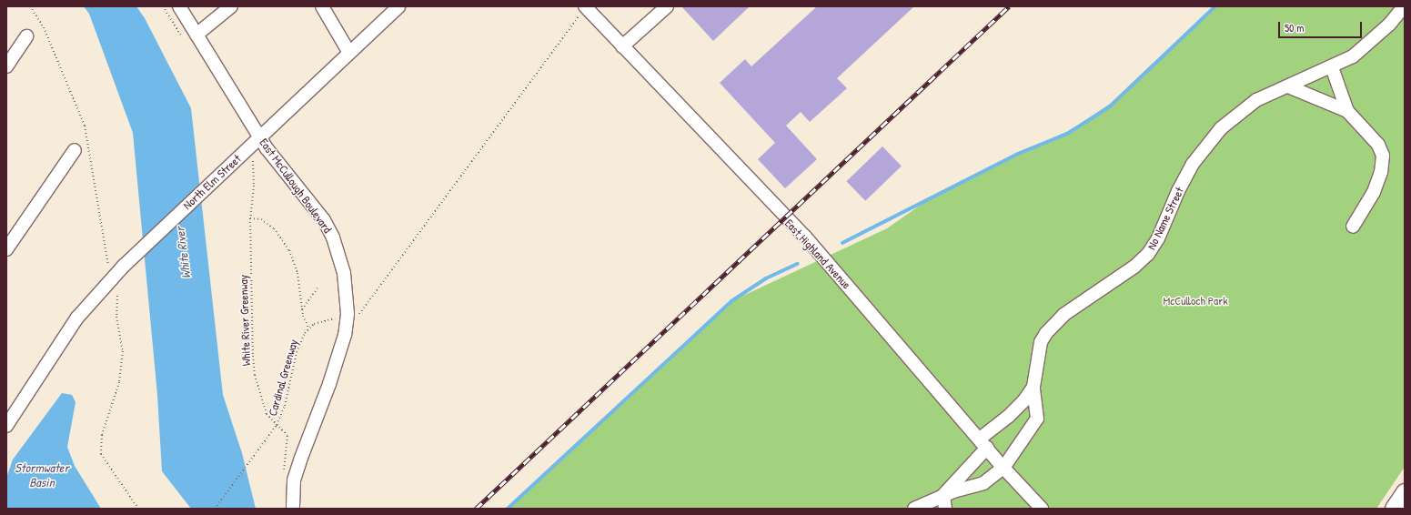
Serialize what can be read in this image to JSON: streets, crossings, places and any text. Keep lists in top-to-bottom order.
{
  "streets": {
    "street": [
      "North Elm Street",
      "East McCullough Boulevard",
      "No Name Street",
      "East Highland Avenue"
    ],
    "path": ["White River Greenway", "Cardinal Greenway"]
  },
  "crossings": [
    ["North Elm Street", "East McCullough Boulevard"],
    ["East McCullough Boulevard", "Cardinal Greenway"],
    ["No Name Street", "East Highland Avenue"],
    ["East Highland Avenue", "Cardinal Greenway"],
    ["White River Greenway", "Cardinal Greenway"]
  ],
  "water": ["White River", "Stormwater Basin"],
  "parks": ["McCulloch Park"],
  "scale_bar": "50 m"
}
